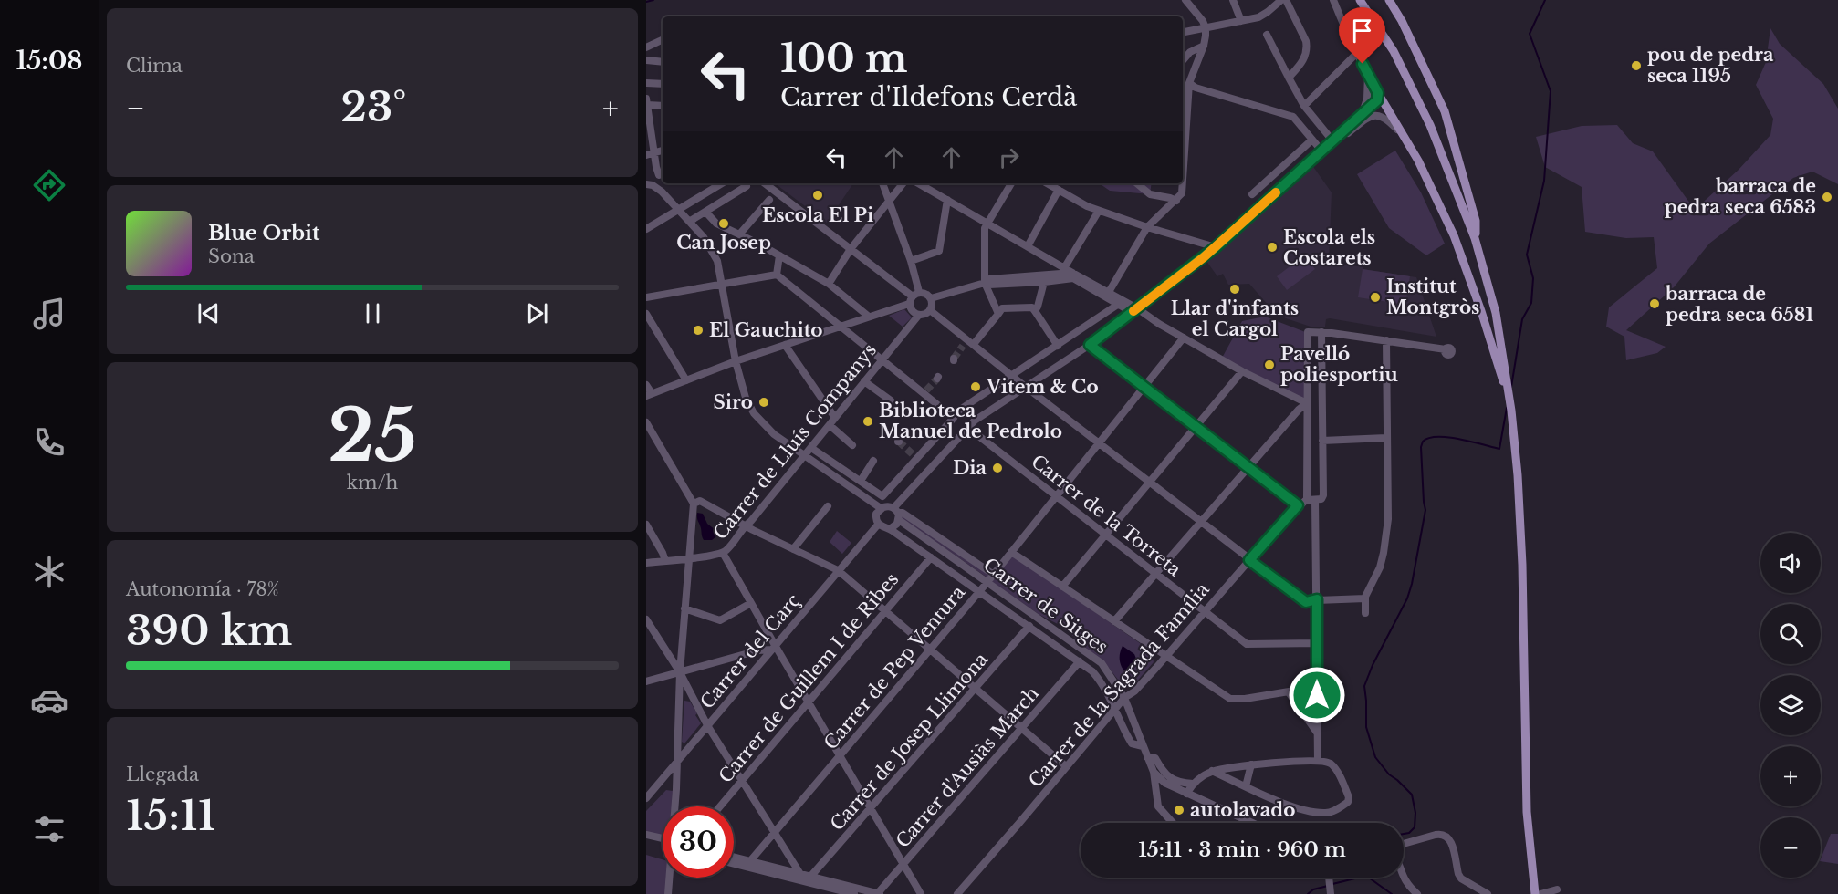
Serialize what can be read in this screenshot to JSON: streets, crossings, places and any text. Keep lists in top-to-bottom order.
{
  "streets": {
    "street": [
      "Carrer de Lluís Companys",
      "Carrer de la Torreta",
      "Carrer de Sitges",
      "Carrer del Carç",
      "Carrer de Pep Ventura",
      "Carrer de Guillem I de Ribes",
      "Carrer de la Sagrada Família",
      "Carrer de Josep Llimona",
      "Carrer d'Ausiàs March"
    ]
  },
  "crossings": [
    ["Carrer de la Torreta", "Carrer de Pep Ventura"],
    ["Carrer de la Torreta", "Carrer de la Sagrada Família"],
    ["Carrer de Sitges", "Carrer del Carç"],
    ["Carrer de Sitges", "Carrer de Pep Ventura"],
    ["Carrer de Sitges", "Carrer de la Sagrada Família"]
  ],
  "places": [
    "pou de pedra seca 1195",
    "Escola El Pi",
    "barraca de pedra seca 6583",
    "Can Josep",
    "Escola els Costarets",
    "Llar d'infants el Cargol",
    "Institut Montgròs",
    "barraca de pedra seca 6581",
    "El Gauchito",
    "Pavelló poliesportiu",
    "Vitem & Co",
    "Siro",
    "Biblioteca Manuel de Pedrolo",
    "Dia",
    "autolavado"
  ],
  "page": {
    "tabs": "15:08",
    "tile": [
      "Clima",
      ["25", "km/h"],
      ["Autonomía · 78%", "390 km"],
      ["Llegada", "15:11"]
    ],
    "turn": ["100 m", "Carrer d'Ildefons Cerdà"],
    "heat": ["−", "23°", "+"],
    "song": ["Blue Orbit", "Sona"],
    "map_buttons": ["+", "−"],
    "limit": "30",
    "trip": "15:11 · 3 min · 960 m"
  }
}
